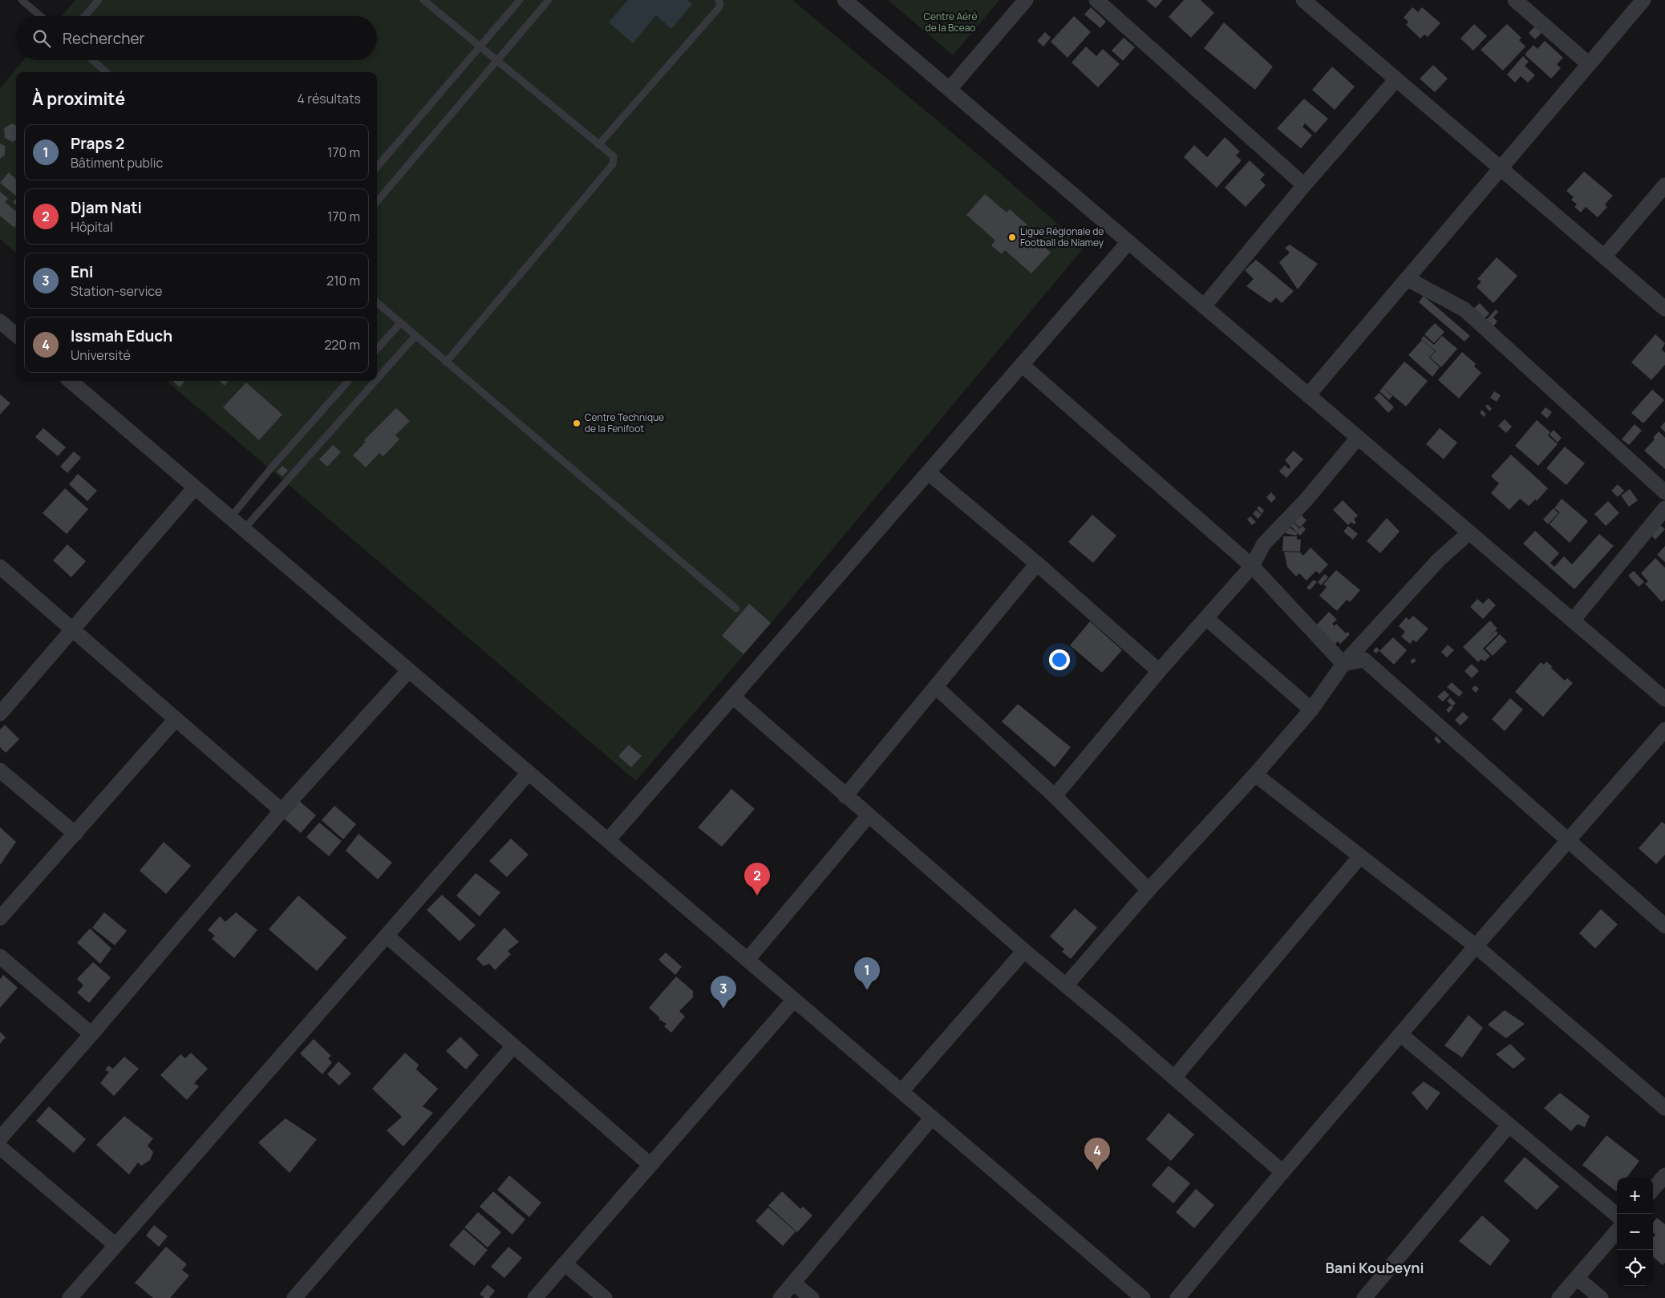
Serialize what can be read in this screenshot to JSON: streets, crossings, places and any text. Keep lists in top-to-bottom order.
{
  "districts": ["Bani Koubeyni"],
  "parks": ["Centre Aéré de la Bceao"],
  "places": ["Ligue Régionale de Football de Niamey", "Centre Technique de la Fenifoot"],
  "page": {
    "search": "Rechercher",
    "heading": ["À proximité", "4 résultats"],
    "list": [
      {
        "mark": "1",
        "name": "Praps 2",
        "note": "Bâtiment public",
        "value": "170 m"
      },
      {
        "mark": "2",
        "name": "Djam Nati",
        "note": "Hôpital",
        "value": "170 m"
      },
      {
        "mark": "3",
        "name": "Eni",
        "note": "Station-service",
        "value": "210 m"
      },
      {
        "mark": "4",
        "name": "Issmah Educh",
        "note": "Université",
        "value": "220 m"
      }
    ],
    "pins": [
      "2",
      "1",
      "3",
      "4"
    ],
    "map_buttons": ["+", "−"]
  }
}
